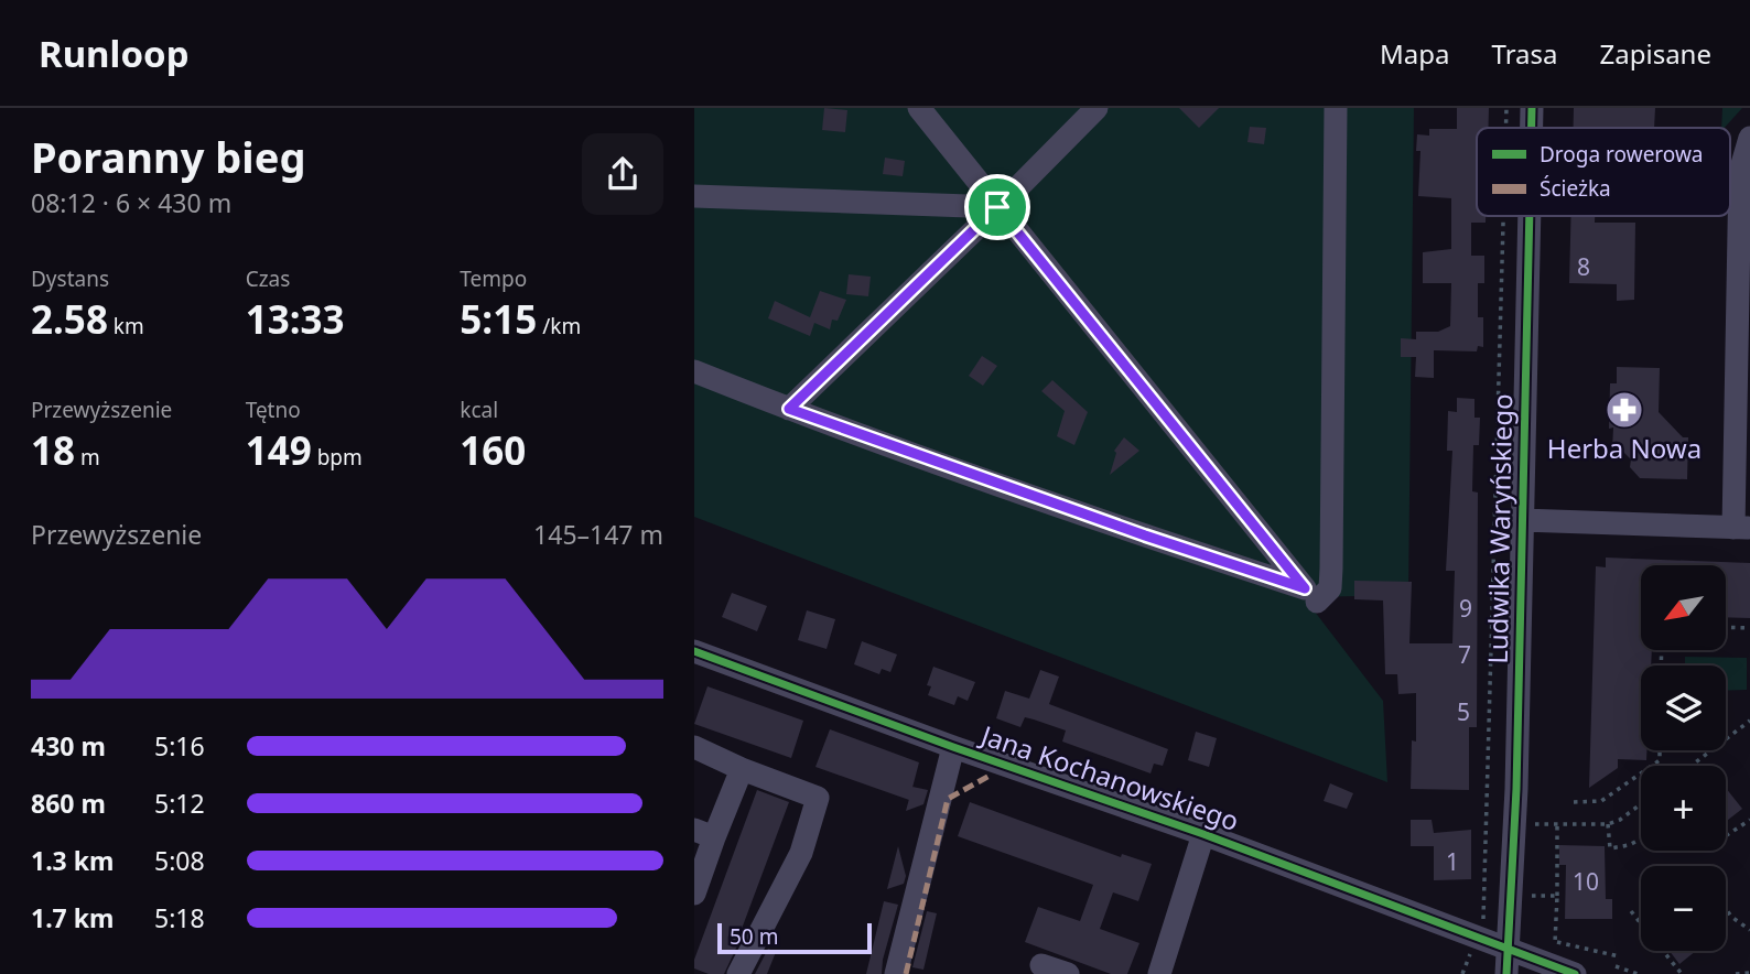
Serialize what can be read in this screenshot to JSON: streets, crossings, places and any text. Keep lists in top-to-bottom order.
{
  "streets": {
    "street": ["Ludwika Waryńskiego", "Jana Kochanowskiego"]
  },
  "crossings": [
    ["Ludwika Waryńskiego", "Jana Kochanowskiego"]
  ],
  "places": {
    "pharmacy": ["Herba Nowa"]
  },
  "house_numbers": [
    "8",
    "9",
    "7",
    "5",
    "1",
    "10"
  ],
  "legend": ["Droga rowerowa", "Ścieżka"],
  "scale_bar": "50 m",
  "north": "bottom left",
  "page": {
    "header": "Runloop",
    "nav": ["Mapa", "Trasa", "Zapisane"],
    "heading": ["Poranny bieg", "08:12 · 6 × 430 m"],
    "stats": [
      ["Dystans", "2.58 km"],
      ["Czas", "13:33"],
      ["Tempo", "5:15 /km"],
      ["Przewyższenie", "18 m"],
      ["Tętno", "149 bpm"],
      ["kcal", "160"]
    ],
    "chart": ["Przewyższenie", "145–147 m"],
    "map_buttons": ["+", "−"],
    "list": [
      {
        "name": "430 m",
        "note": "5:16"
      },
      {
        "name": "860 m",
        "note": "5:12"
      },
      {
        "name": "1.3 km",
        "note": "5:08"
      },
      {
        "name": "1.7 km",
        "note": "5:18"
      }
    ],
    "scale": "50 m"
  }
}
